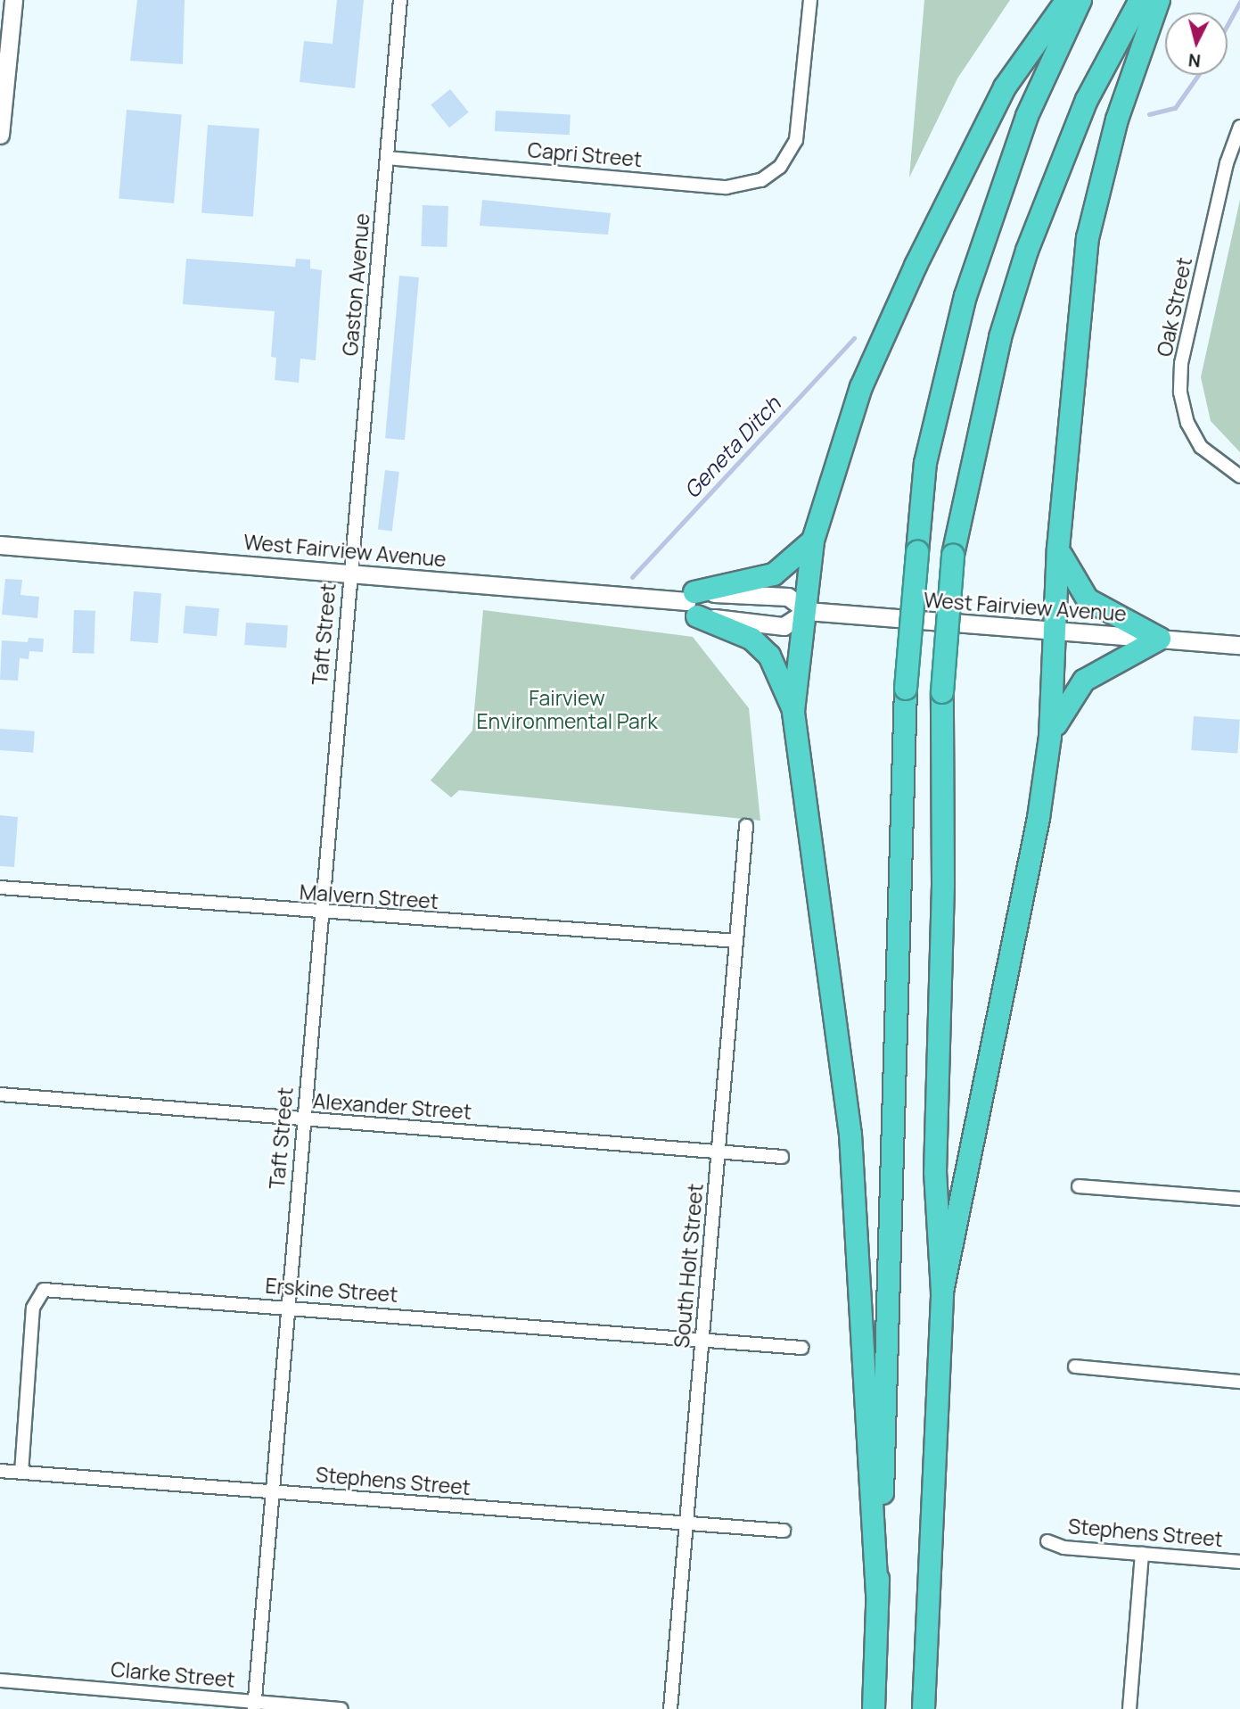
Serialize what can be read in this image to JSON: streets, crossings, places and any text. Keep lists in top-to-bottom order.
{
  "streets": {
    "main road": ["West Fairview Avenue"],
    "street": [
      "Capri Street",
      "Gaston Avenue",
      "Oak Street",
      "Taft Street",
      "Malvern Street",
      "Alexander Street",
      "South Holt Street",
      "Erskine Street",
      "Stephens Street",
      "Clarke Street"
    ]
  },
  "crossings": [
    ["Capri Street", "Gaston Avenue"],
    ["Gaston Avenue", "West Fairview Avenue"],
    ["Gaston Avenue", "Taft Street"],
    ["West Fairview Avenue", "Taft Street"],
    ["Taft Street", "Malvern Street"],
    ["Taft Street", "Alexander Street"],
    ["Taft Street", "Erskine Street"],
    ["Taft Street", "Stephens Street"],
    ["Taft Street", "Clarke Street"],
    ["Malvern Street", "South Holt Street"],
    ["Alexander Street", "South Holt Street"],
    ["South Holt Street", "Erskine Street"],
    ["South Holt Street", "Stephens Street"],
    ["Erskine Street", "Stephens Street"]
  ],
  "water": ["Geneta Ditch"],
  "parks": ["Fairview Environmental Park"],
  "north": "bottom"
}
